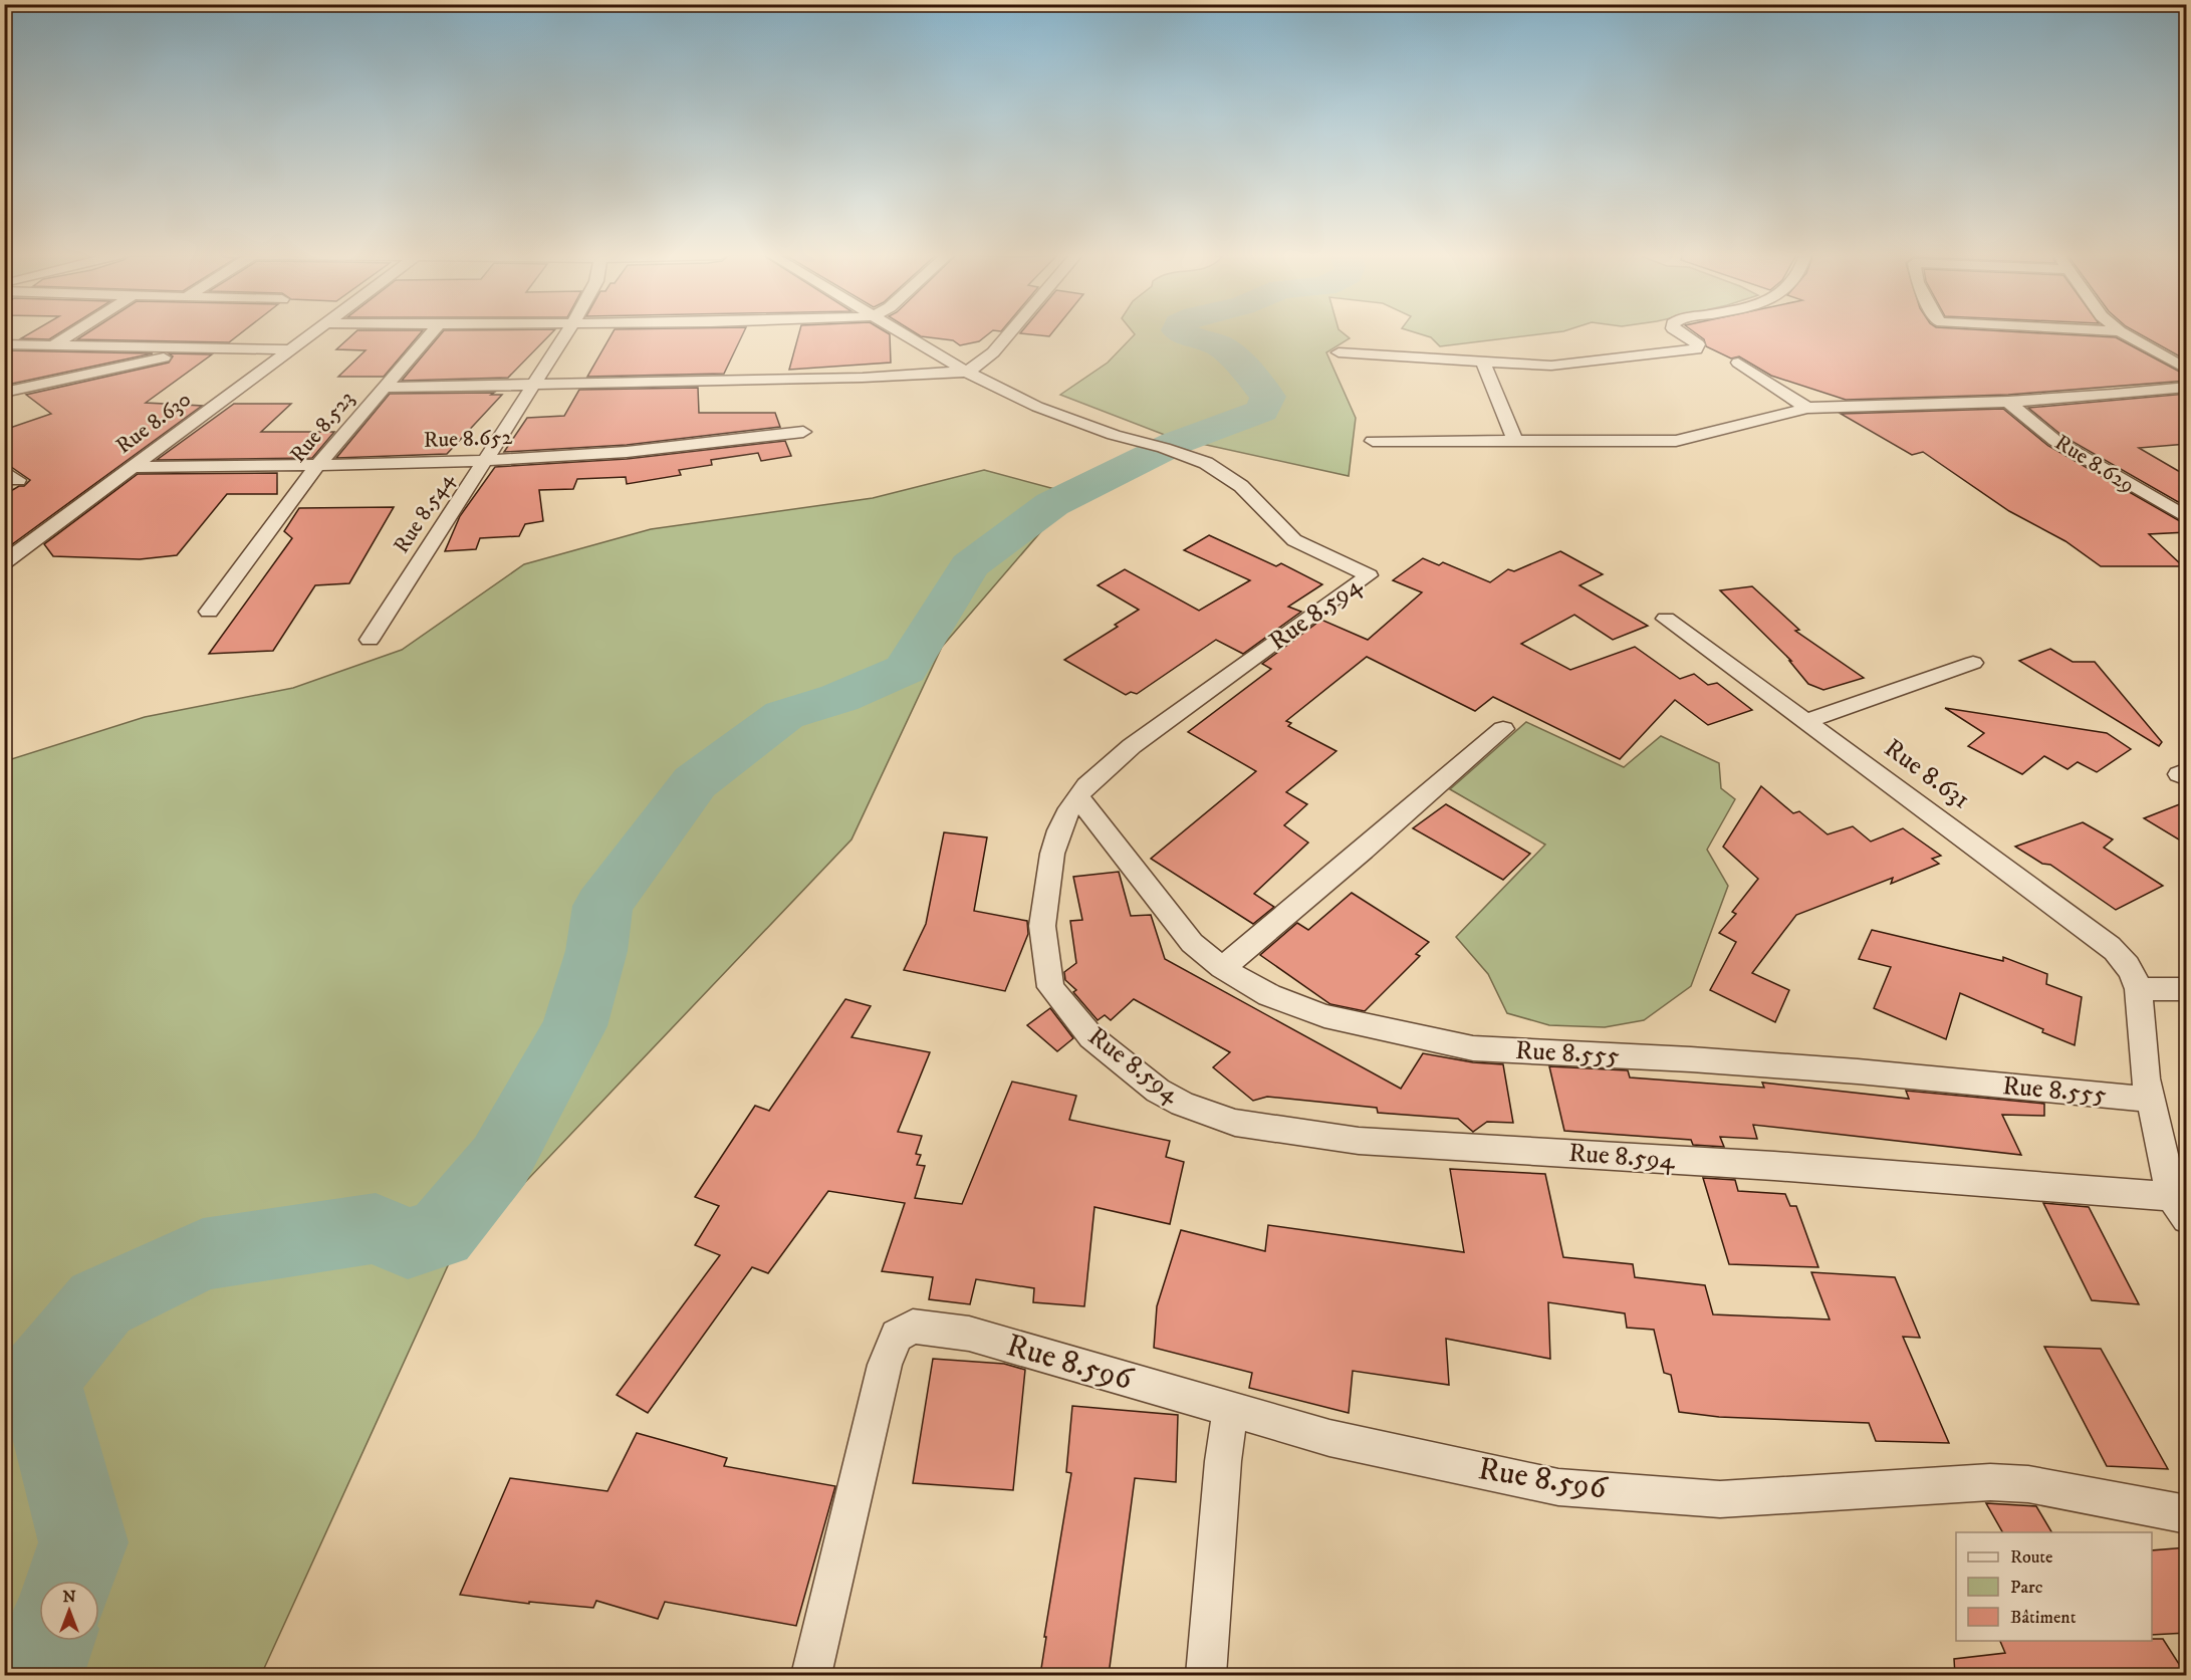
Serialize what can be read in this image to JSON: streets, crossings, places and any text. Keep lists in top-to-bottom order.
{
  "streets": {
    "street": [
      "Rue 8.630",
      "Rue 8.523",
      "Rue 8.652",
      "Rue 8.629",
      "Rue 8.544",
      "Rue 8.594",
      "Rue 8.631",
      "Rue 8.555",
      "Rue 8.596"
    ]
  },
  "crossings": [
    ["Rue 8.630", "Rue 8.652"],
    ["Rue 8.523", "Rue 8.652"],
    ["Rue 8.652", "Rue 8.544"],
    ["Rue 8.594", "Rue 8.555"]
  ],
  "legend": ["Route", "Parc", "Bâtiment"],
  "north": "top"
}
